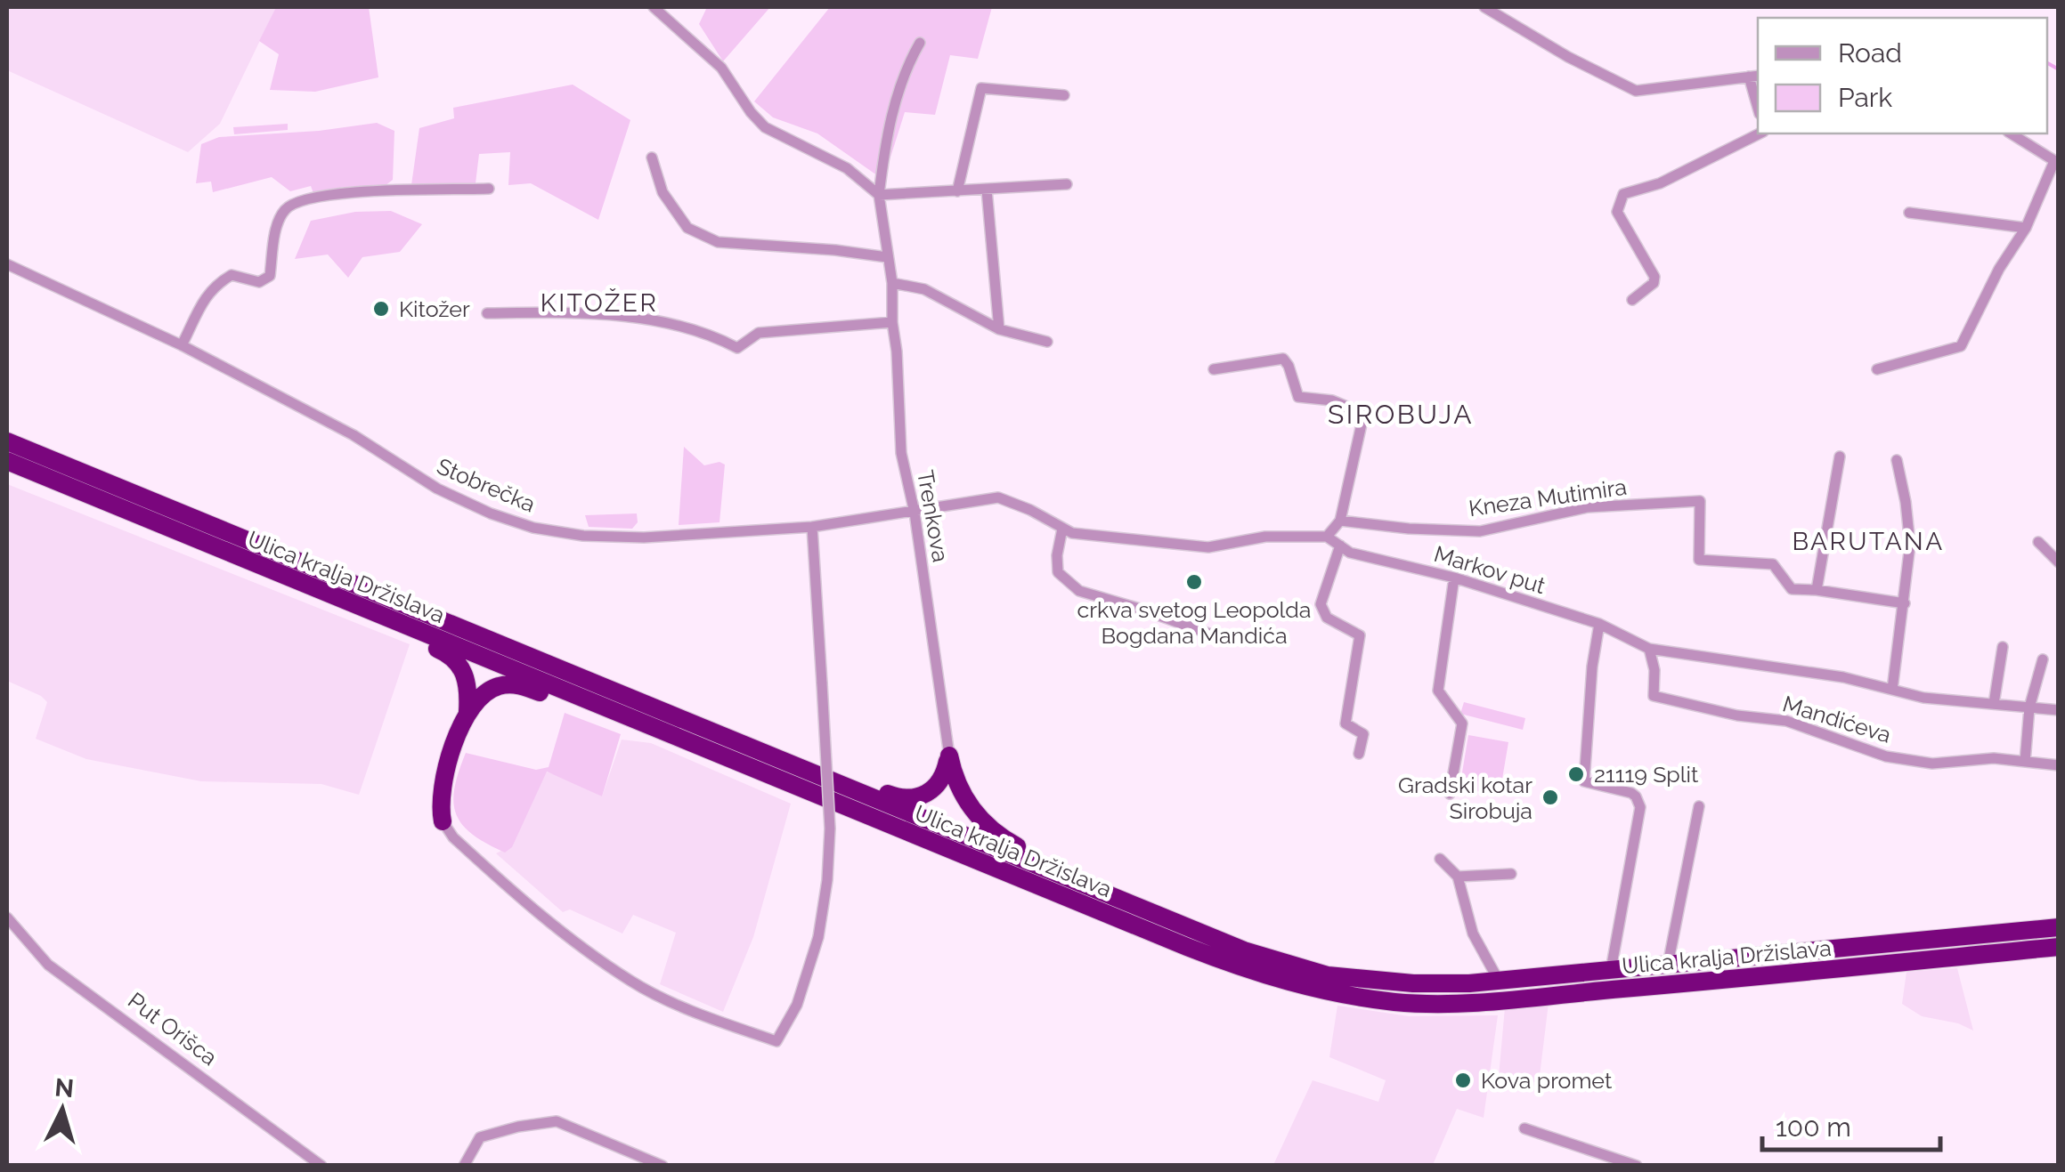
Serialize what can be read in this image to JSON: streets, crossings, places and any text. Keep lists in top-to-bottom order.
{
  "streets": {
    "highway": ["Ulica kralja Držislava"],
    "street": [
      "Stobrečka",
      "Kneza Mutimira",
      "Trenkova",
      "Markov put",
      "Mandićeva",
      "Put Orišca"
    ]
  },
  "crossings": [
    ["Stobrečka", "Trenkova"],
    ["Markov put", "Mandićeva"]
  ],
  "districts": ["KITOŽER", "SIROBUJA", "BARUTANA"],
  "places": [
    "Kitožer",
    "crkva svetog Leopolda Bogdana Mandića",
    "21119 Split",
    "Gradski kotar Sirobuja",
    "Kova promet"
  ],
  "legend": ["Road", "Park"],
  "scale_bar": "100 m",
  "north": "top"
}
